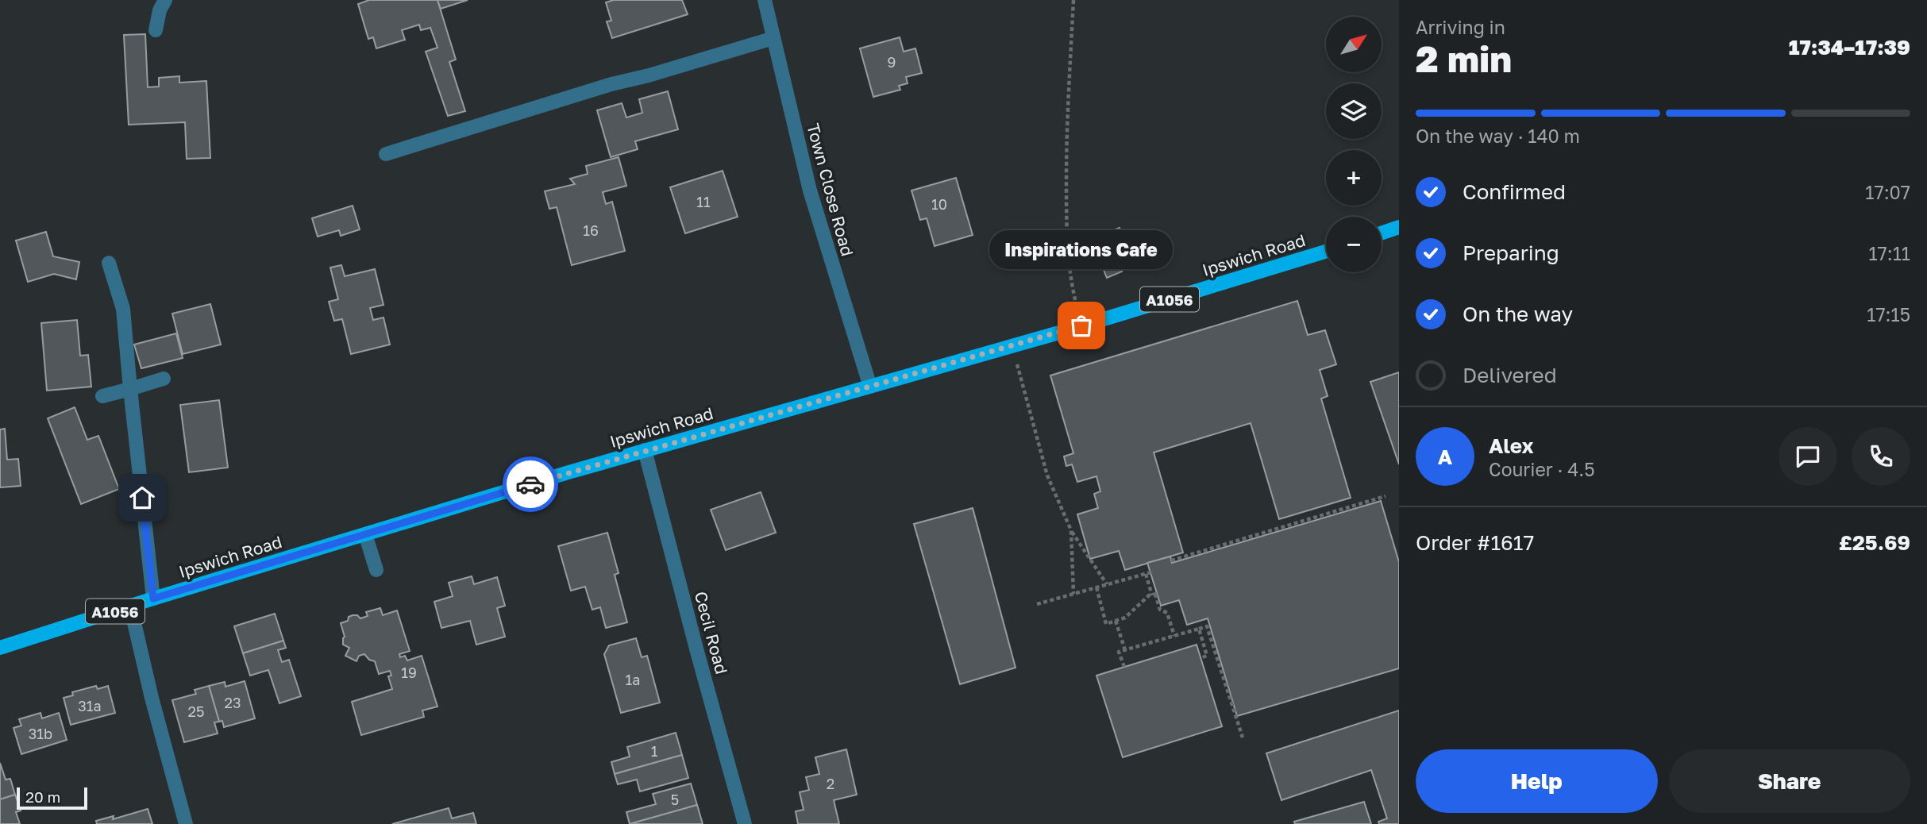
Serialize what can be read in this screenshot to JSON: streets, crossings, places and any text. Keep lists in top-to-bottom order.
{
  "streets": {
    "main road": ["Ipswich Road", "A1056"],
    "street": ["Town Close Road", "Cecil Road"]
  },
  "crossings": [
    ["Town Close Road", "Ipswich Road"],
    ["Ipswich Road", "Cecil Road"]
  ],
  "places": ["Inspirations Cafe"],
  "house_numbers": [
    "9",
    "11",
    "10",
    "16",
    "19",
    "1a",
    "23",
    "31a",
    "25",
    "31b",
    "1",
    "2",
    "5"
  ],
  "scale_bar": "20 m",
  "north": "top right",
  "page": {
    "heading": ["2 min", "Arriving in", "17:34–17:39"],
    "panel": [
      "Alex",
      "Courier · 4.5",
      "Order #1617",
      "£25.69"
    ],
    "map_buttons": ["+", "−"],
    "bar": "On the way · 140 m",
    "list": [
      ["Confirmed", "17:07"],
      ["Preparing", "17:11"],
      ["On the way", "17:15"],
      "Delivered"
    ],
    "bubble": "Inspirations Cafe",
    "round": "A",
    "buttons": ["Help", "Share"],
    "scale": "20 m"
  }
}
